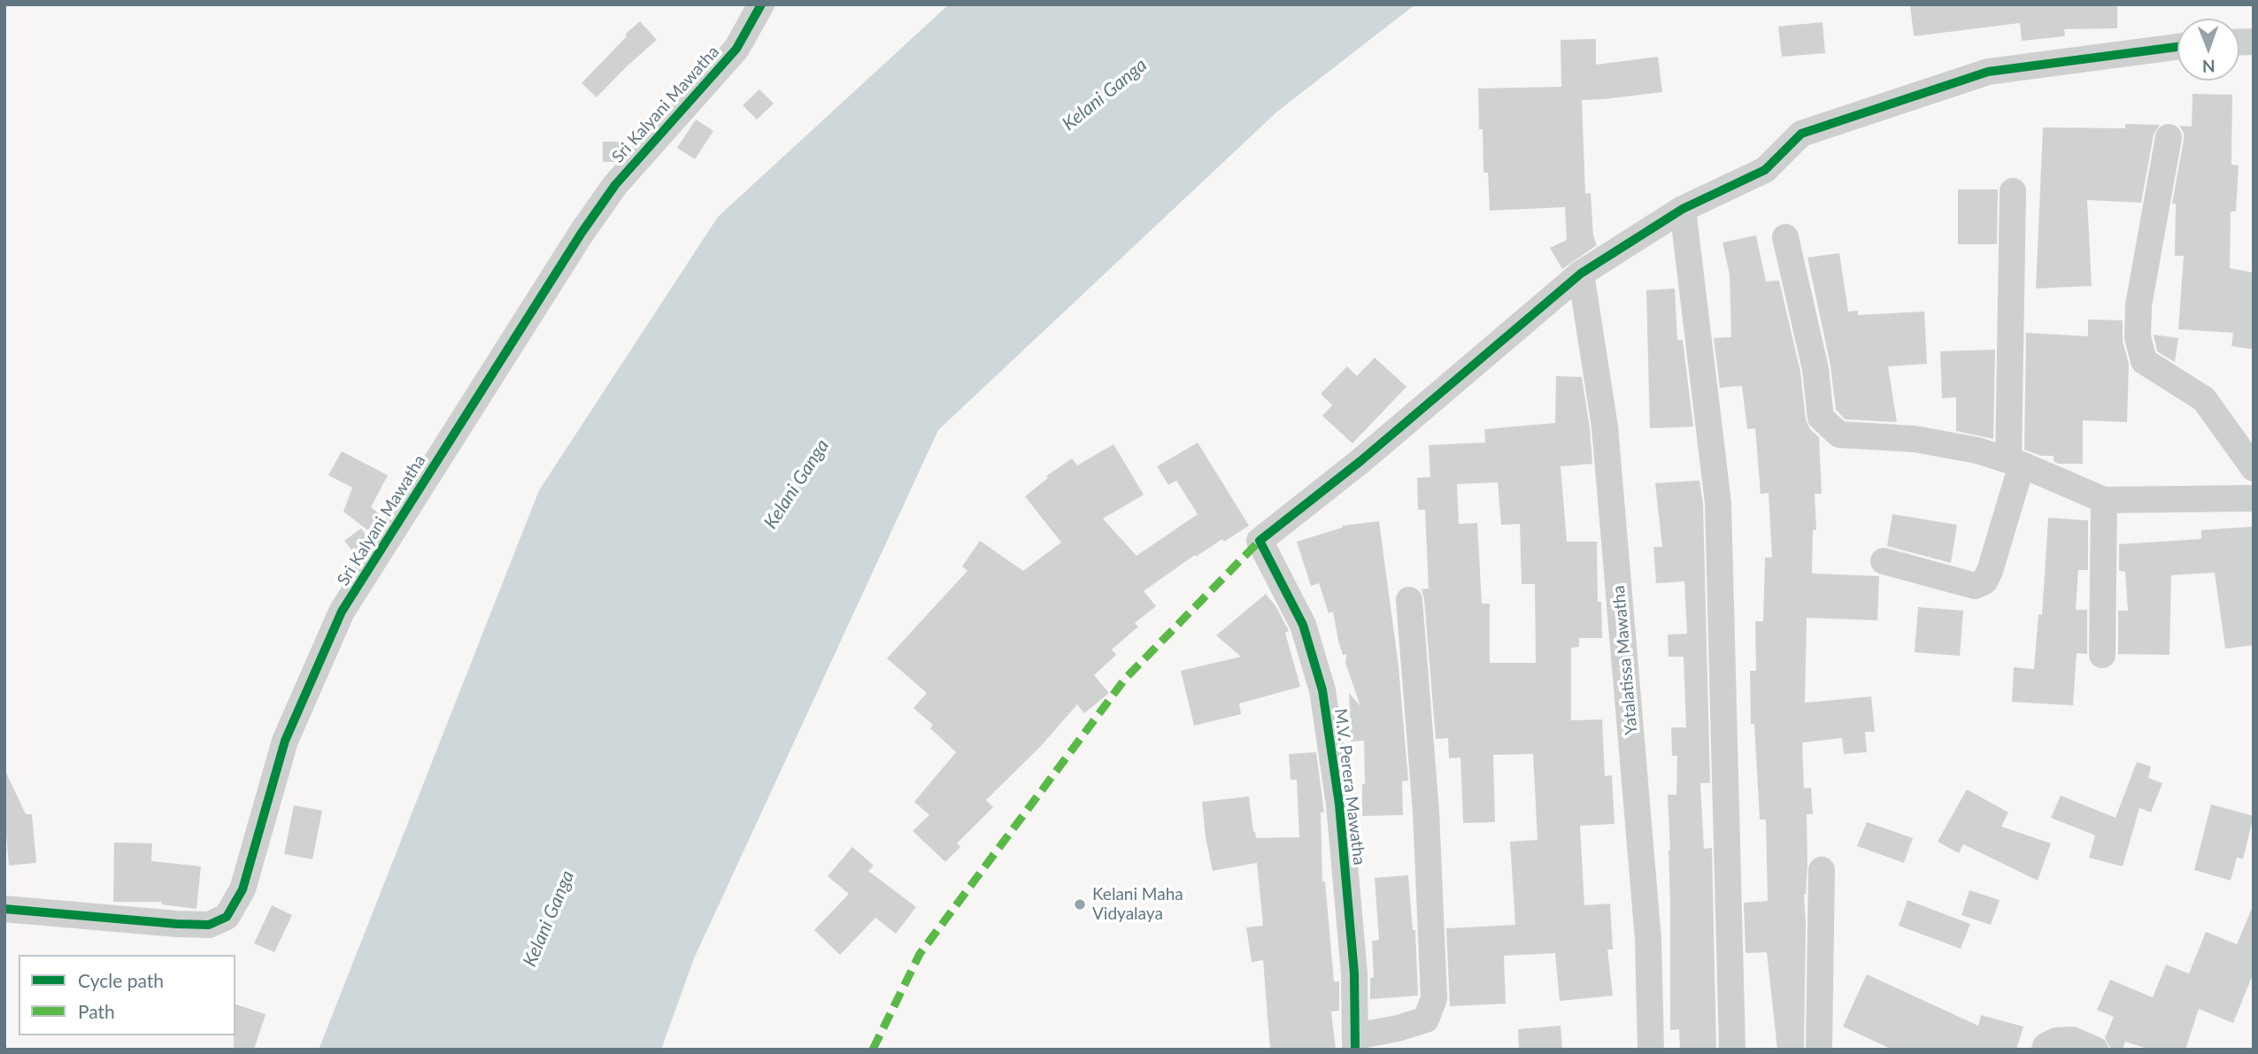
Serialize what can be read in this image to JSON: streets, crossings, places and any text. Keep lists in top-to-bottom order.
{
  "streets": {
    "street": ["Sri Kalyani Mawatha", "Yatalatissa Mawatha", "M.V. Perera Mawatha"]
  },
  "crossings": [
    ["Yatalatissa Mawatha", "M.V. Perera Mawatha"]
  ],
  "water": ["Kelani Ganga"],
  "places": ["Kelani Maha Vidyalaya"],
  "legend": ["Cycle path", "Path"],
  "north": "bottom"
}
